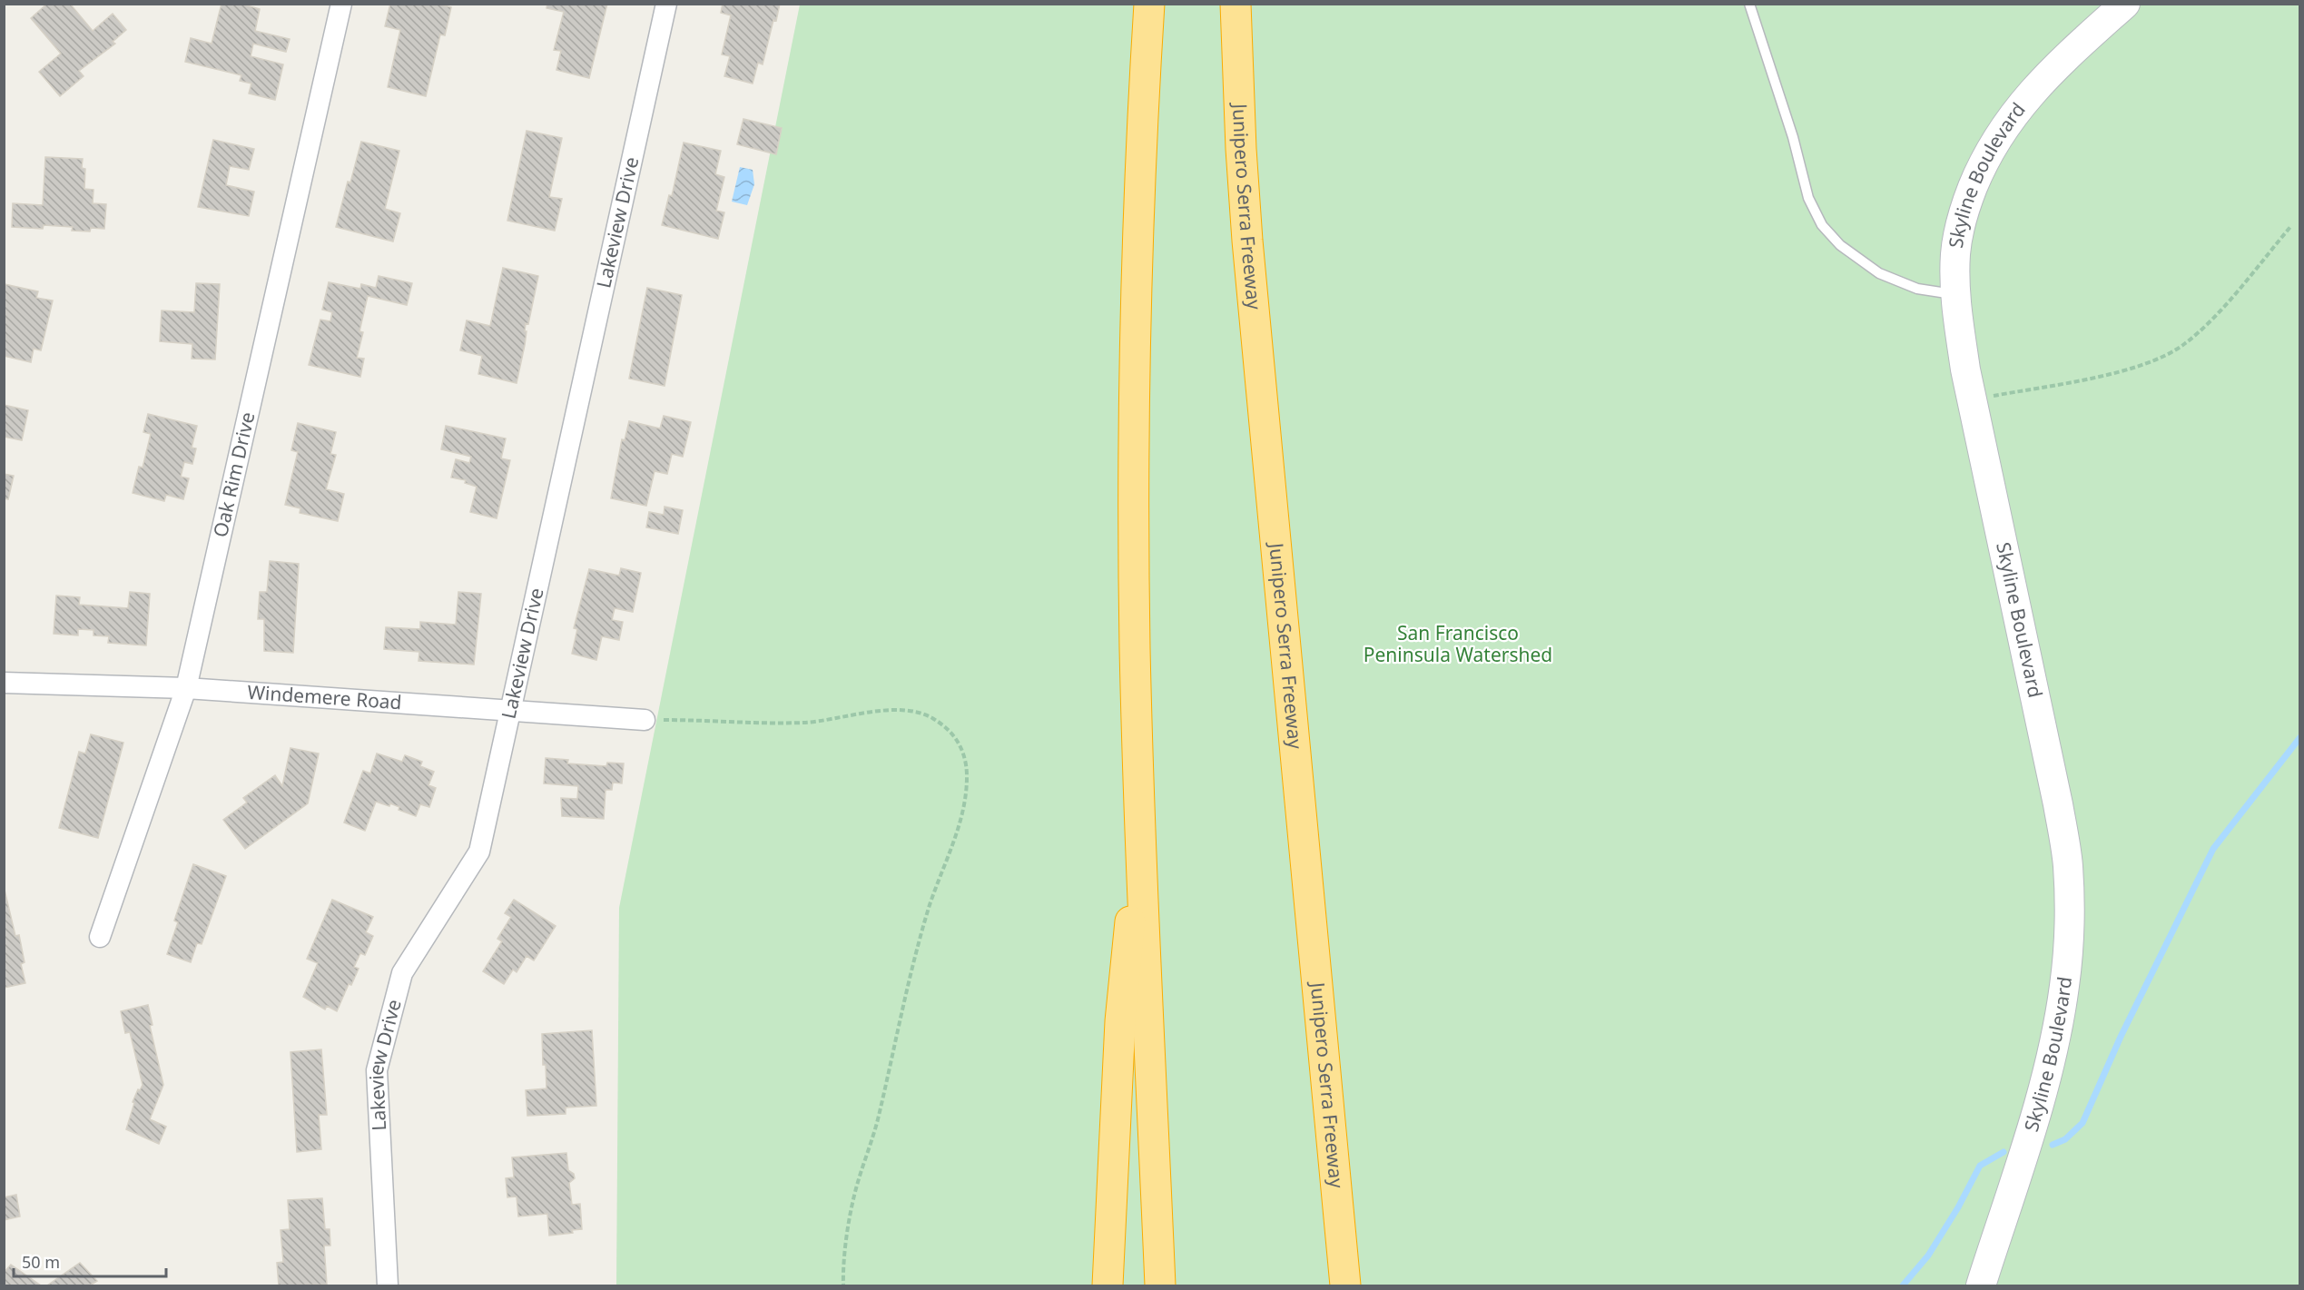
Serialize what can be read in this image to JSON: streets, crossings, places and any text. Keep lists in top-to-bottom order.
{
  "streets": {
    "highway": ["Junipero Serra Freeway"],
    "street": [
      "Skyline Boulevard",
      "Lakeview Drive",
      "Oak Rim Drive",
      "Windemere Road"
    ]
  },
  "crossings": [
    ["Lakeview Drive", "Windemere Road"],
    ["Oak Rim Drive", "Windemere Road"]
  ],
  "parks": ["San Francisco Peninsula Watershed"],
  "scale_bar": "50 m"
}
